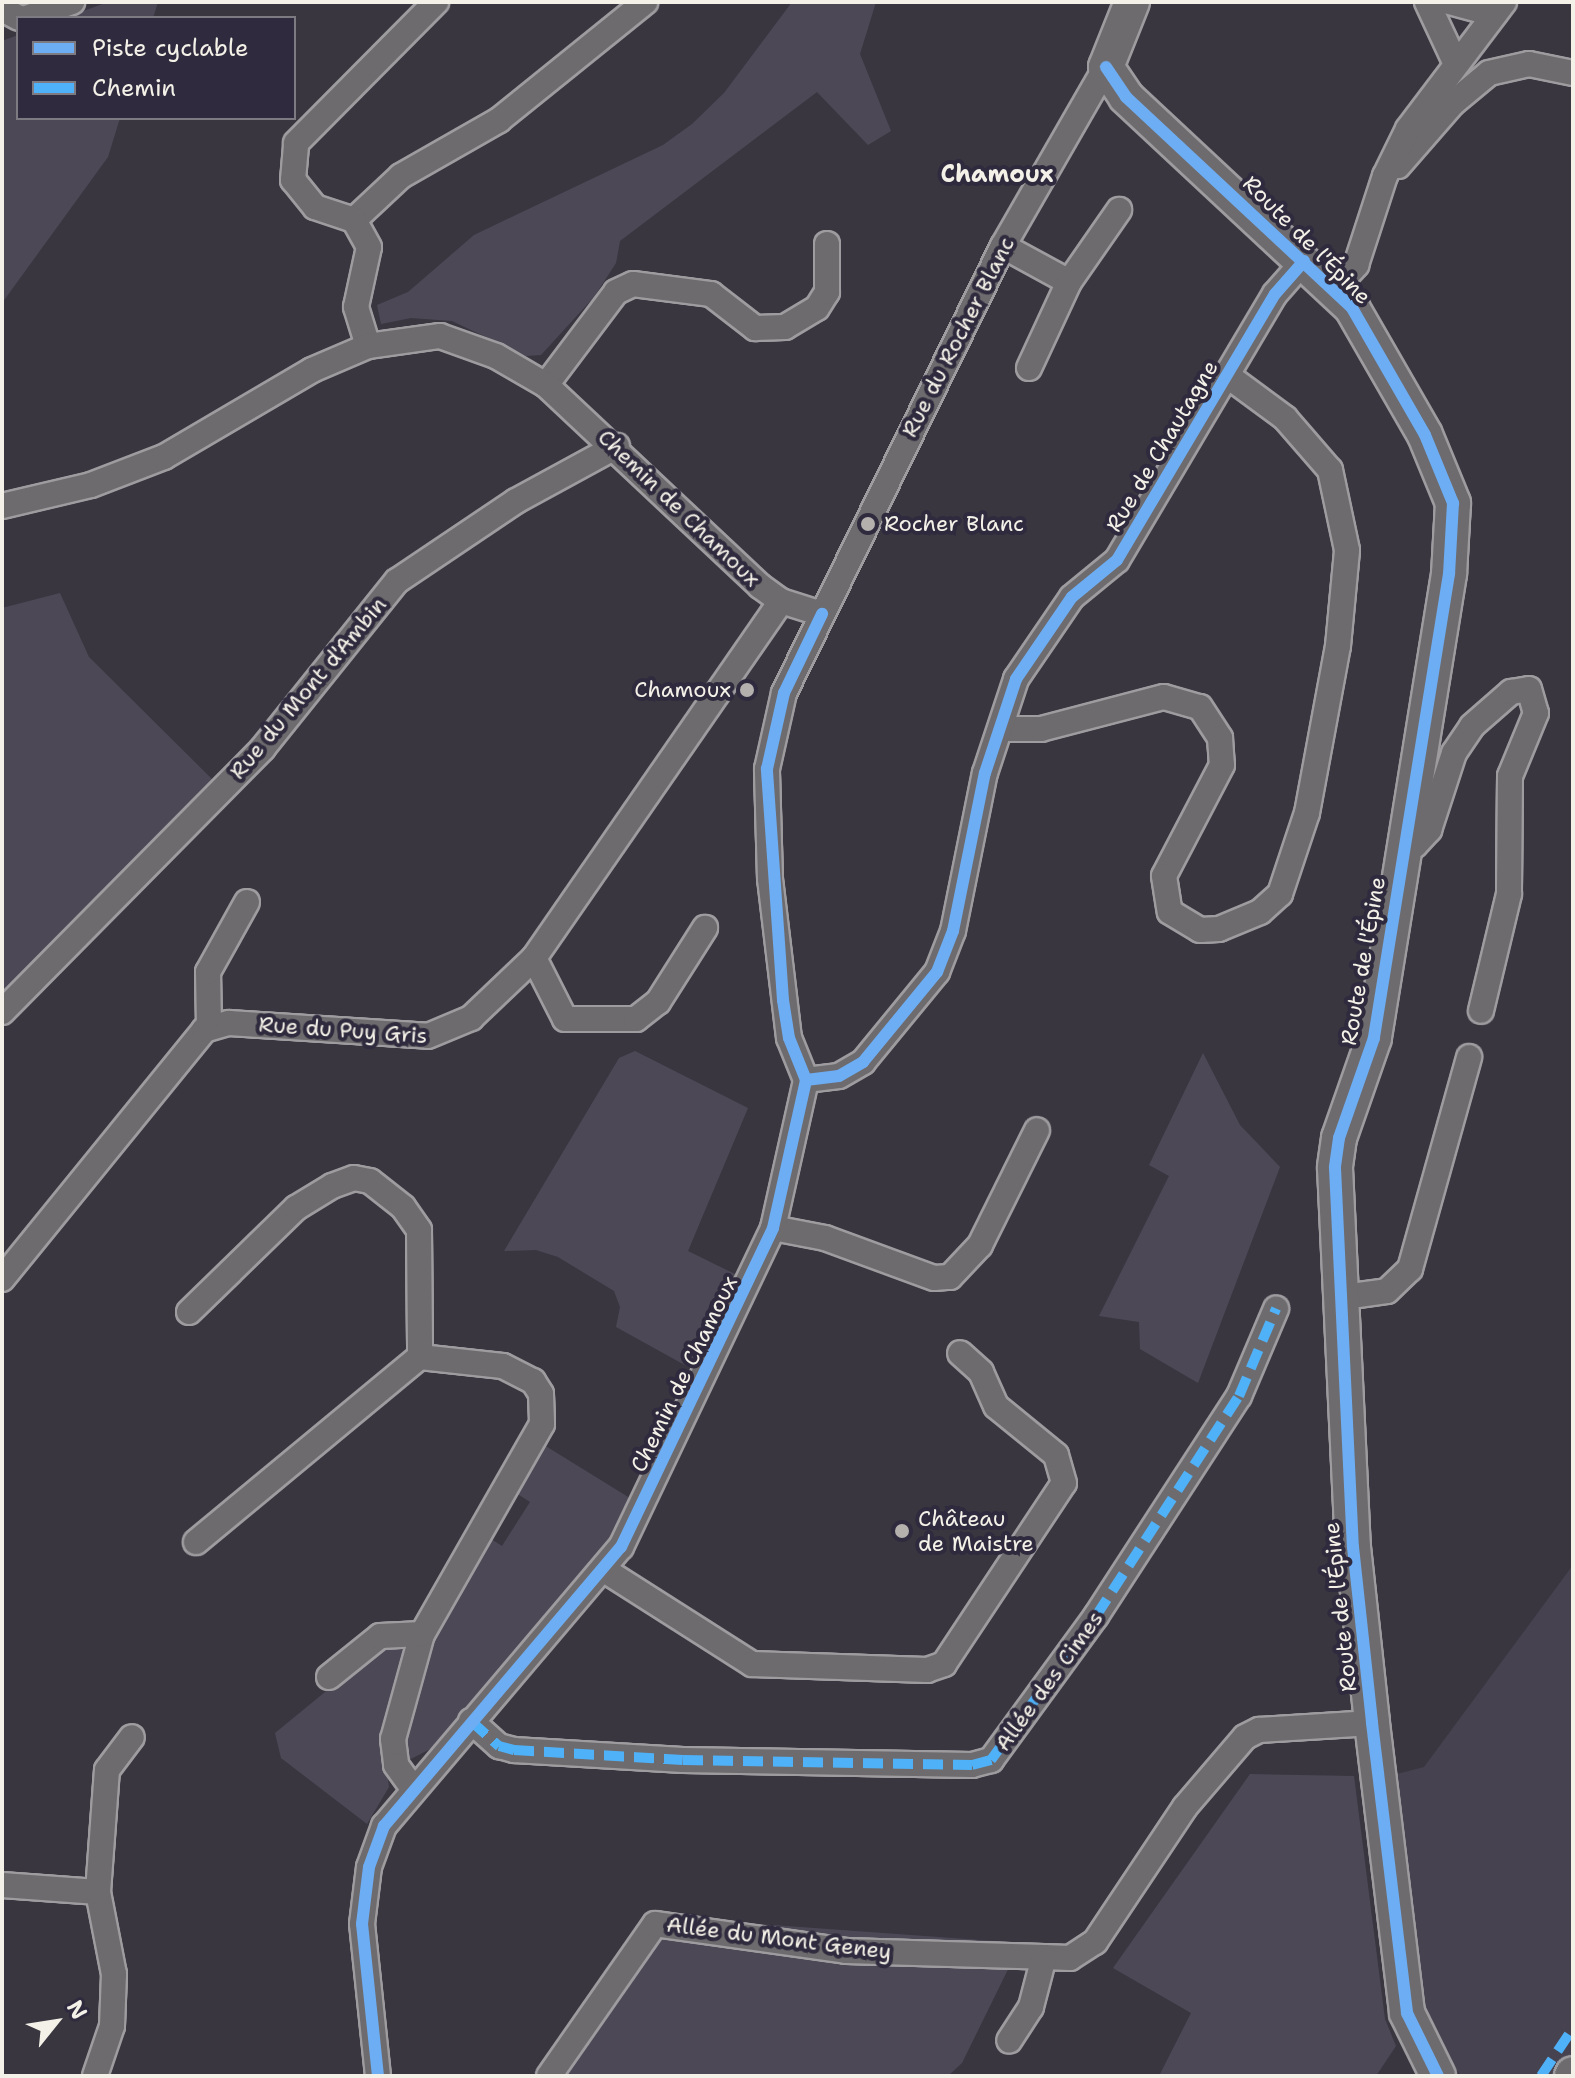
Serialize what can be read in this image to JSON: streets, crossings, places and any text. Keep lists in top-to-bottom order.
{
  "streets": {
    "street": [
      "Route de l'Épine",
      "Rue du Rocher Blanc",
      "Rue de Chautagne",
      "Chemin de Chamoux",
      "Rue du Mont d'Ambin",
      "Rue du Puy Gris",
      "Allée des Cimes",
      "Allée du Mont Geney"
    ]
  },
  "crossings": [
    ["Route de l'Épine", "Rue du Rocher Blanc"],
    ["Route de l'Épine", "Rue de Chautagne"],
    ["Rue du Rocher Blanc", "Chemin de Chamoux"],
    ["Rue de Chautagne", "Chemin de Chamoux"],
    ["Chemin de Chamoux", "Rue du Mont d'Ambin"],
    ["Chemin de Chamoux", "Rue du Puy Gris"],
    ["Chemin de Chamoux", "Allée des Cimes"]
  ],
  "districts": ["Chamoux"],
  "places": ["Rocher Blanc", "Chamoux", "Château de Maistre"],
  "legend": ["Piste cyclable", "Chemin"],
  "north": "top right"
}
